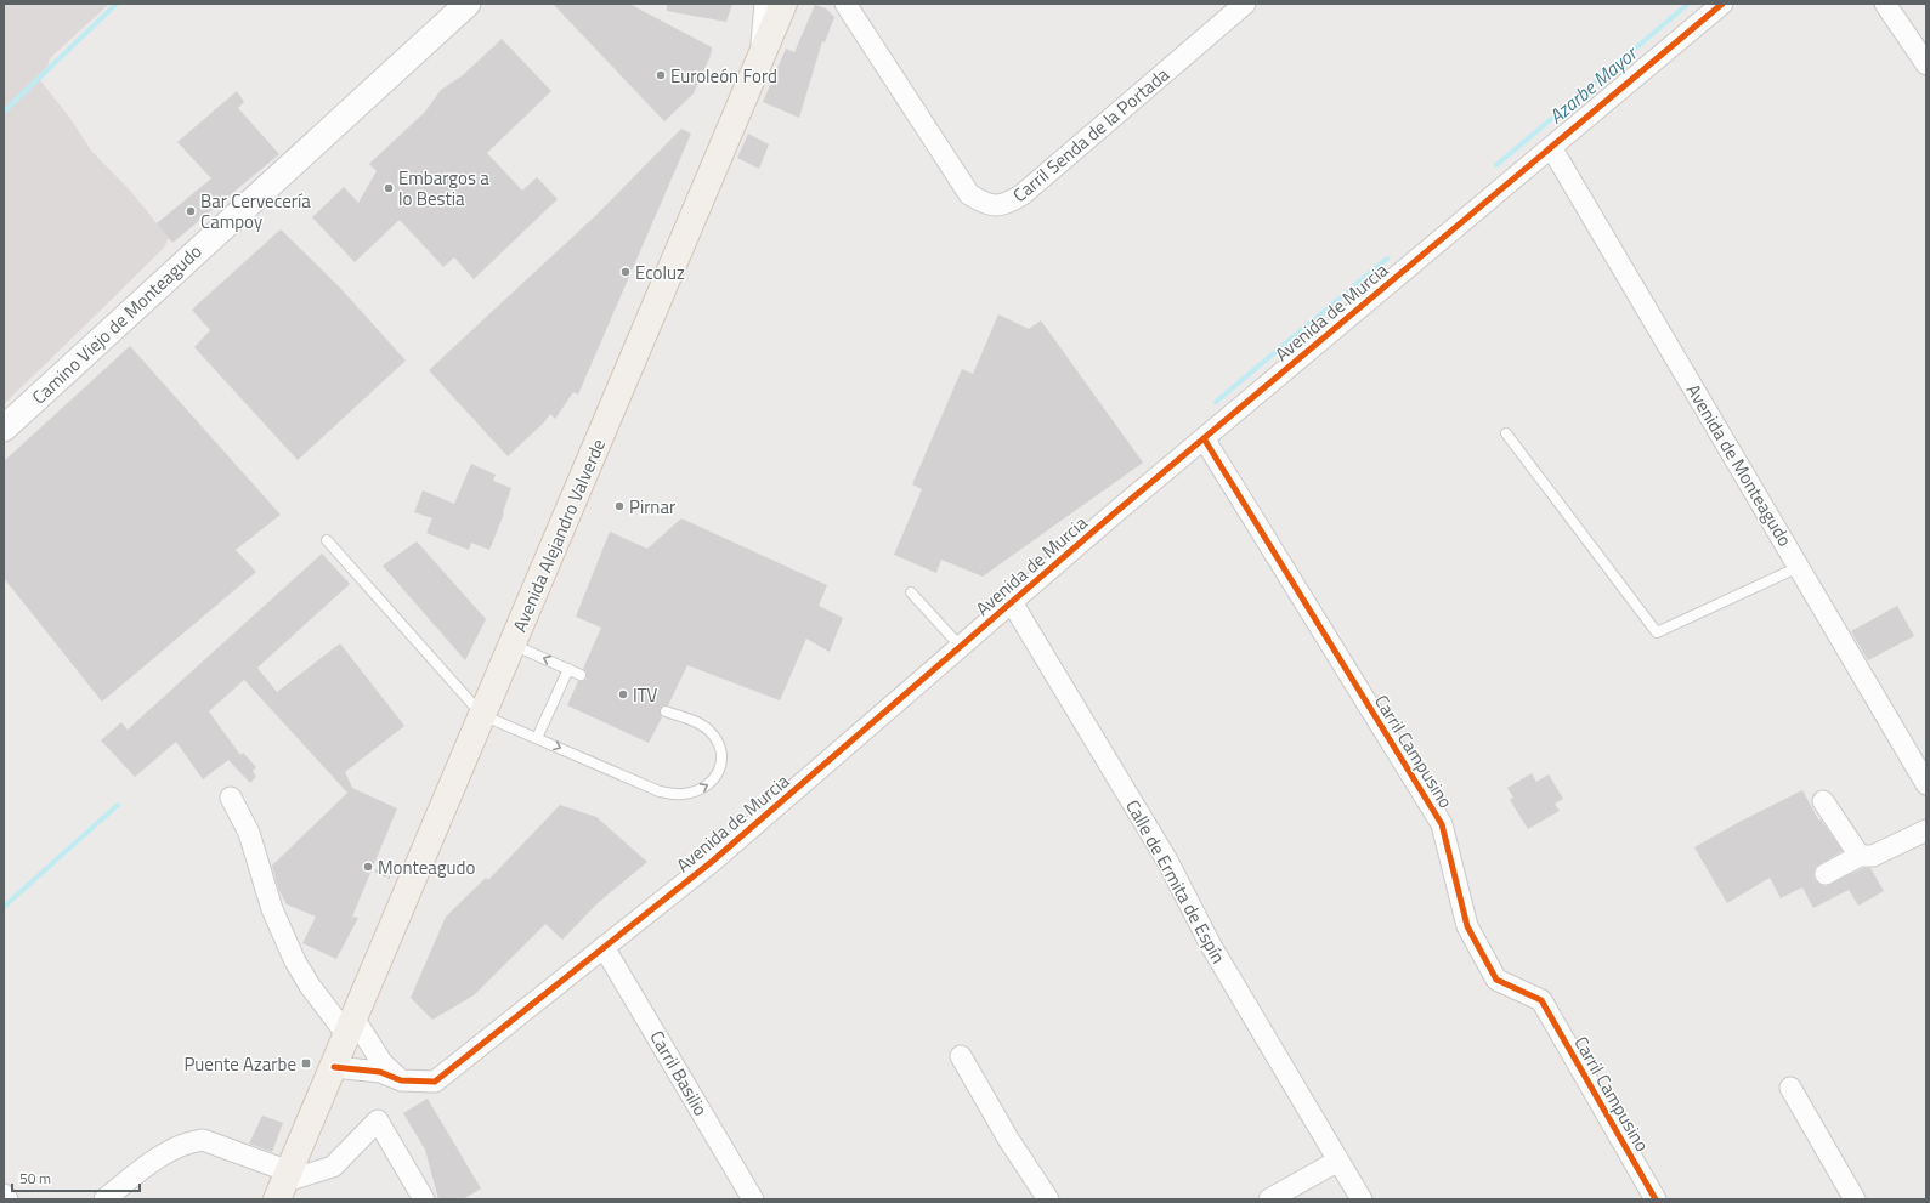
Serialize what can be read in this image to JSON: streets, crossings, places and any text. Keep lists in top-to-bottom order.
{
  "streets": {
    "main road": ["Avenida Alejandro Valverde"],
    "street": [
      "Carril Senda de la Portada",
      "Avenida de Murcia",
      "Camino Viejo de Monteagudo",
      "Avenida de Monteagudo",
      "Carril Campusino",
      "Calle de Ermita de Espín",
      "Carril Basilio"
    ]
  },
  "crossings": [
    ["Avenida de Murcia", "Avenida de Monteagudo"],
    ["Avenida de Murcia", "Avenida Alejandro Valverde"],
    ["Avenida de Murcia", "Carril Campusino"],
    ["Avenida de Murcia", "Calle de Ermita de Espín"],
    ["Avenida de Murcia", "Carril Basilio"]
  ],
  "water": ["Azarbe Mayor"],
  "places": {
    "other": [
      "Euroleón Ford",
      "Embargos a lo Bestia",
      "Bar Cervecería Campoy",
      "Ecoluz",
      "Pirnar",
      "ITV",
      "Monteagudo"
    ],
    "transit": ["Puente Azarbe"]
  },
  "scale_bar": "50 m"
}
